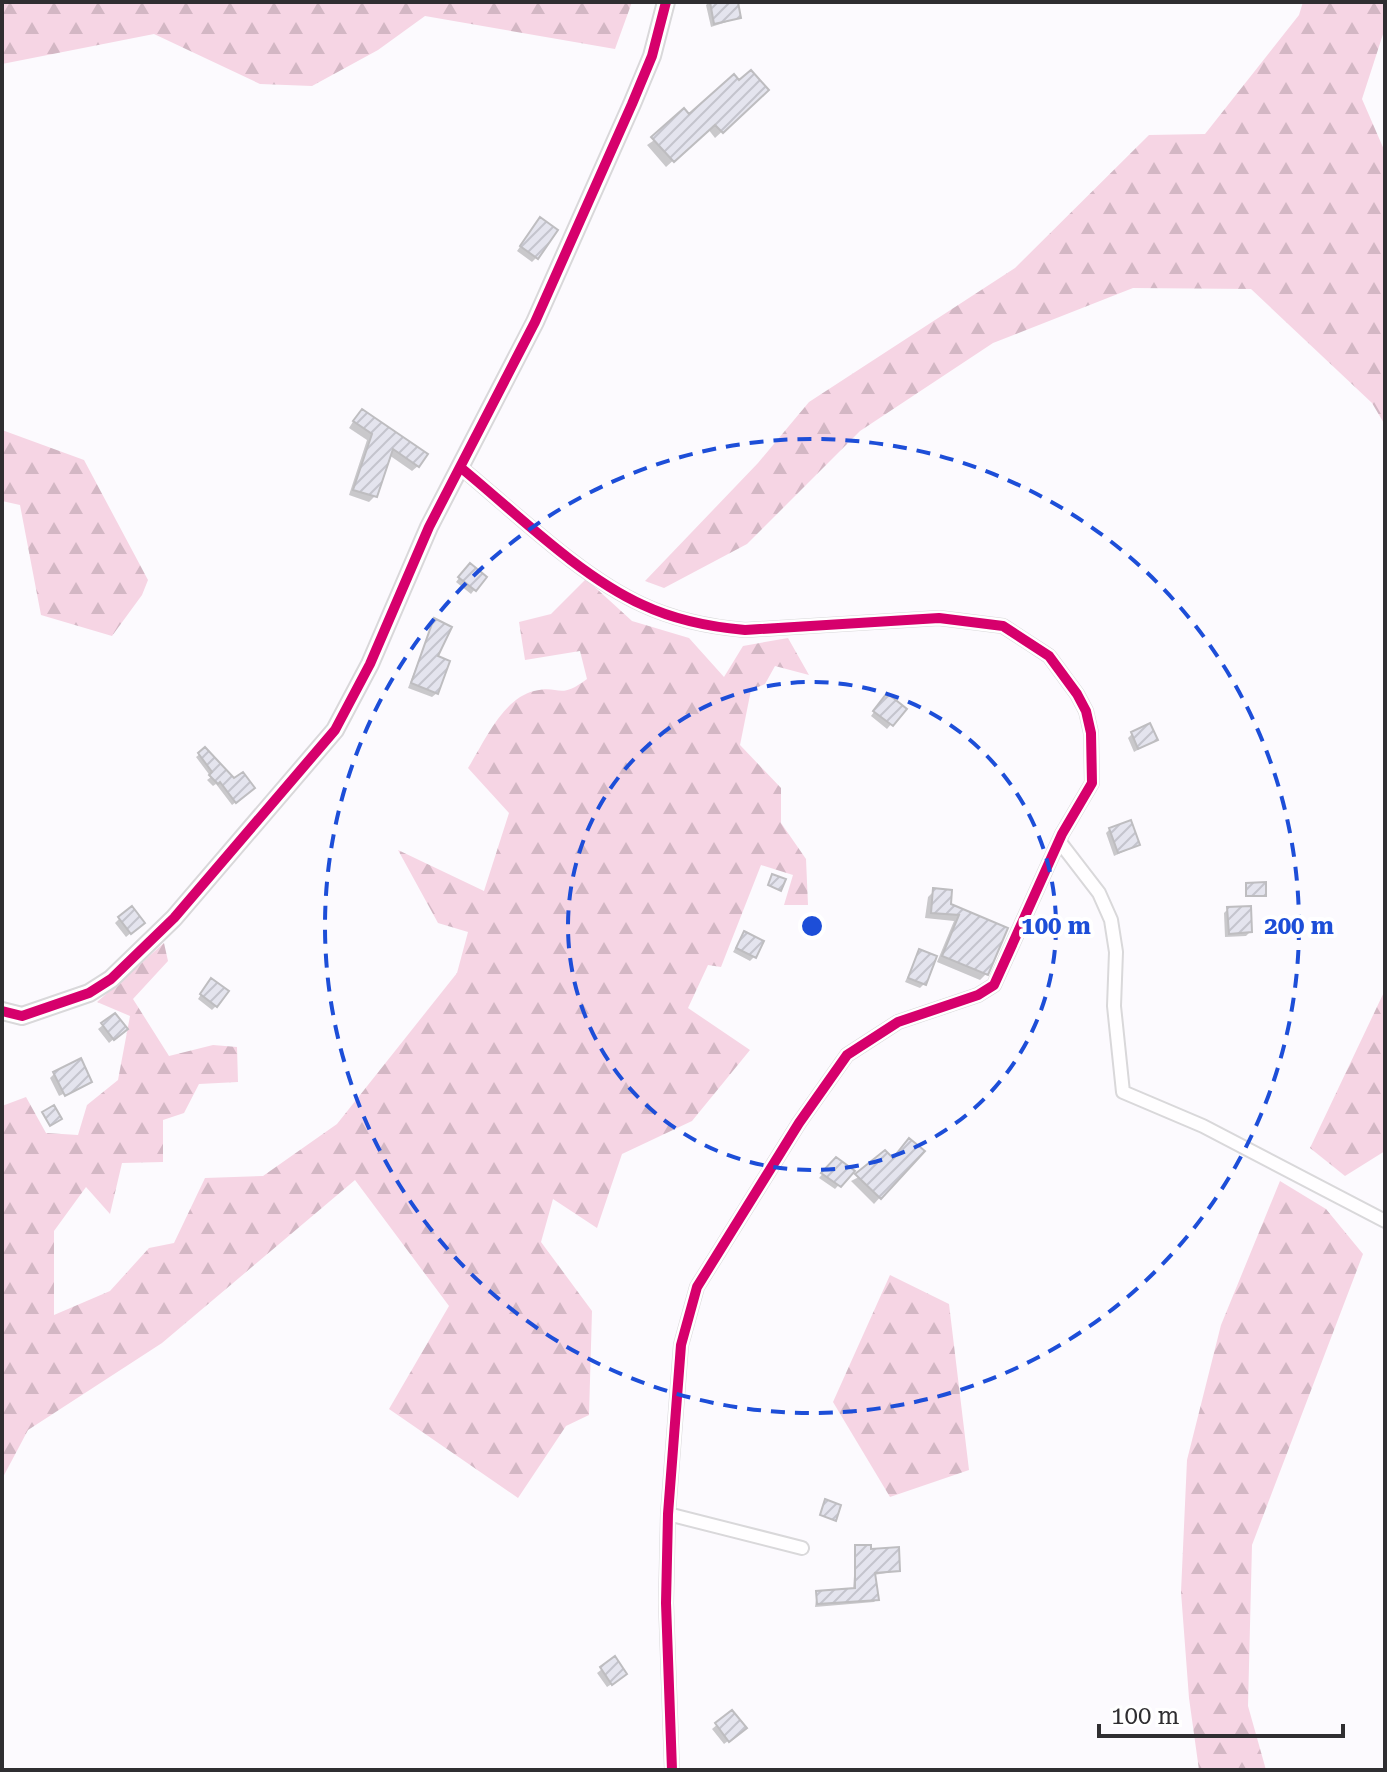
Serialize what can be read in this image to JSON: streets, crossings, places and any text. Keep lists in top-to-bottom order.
{
  "scale_bar": "100 m",
  "rings": ["100 m", "200 m"]
}
